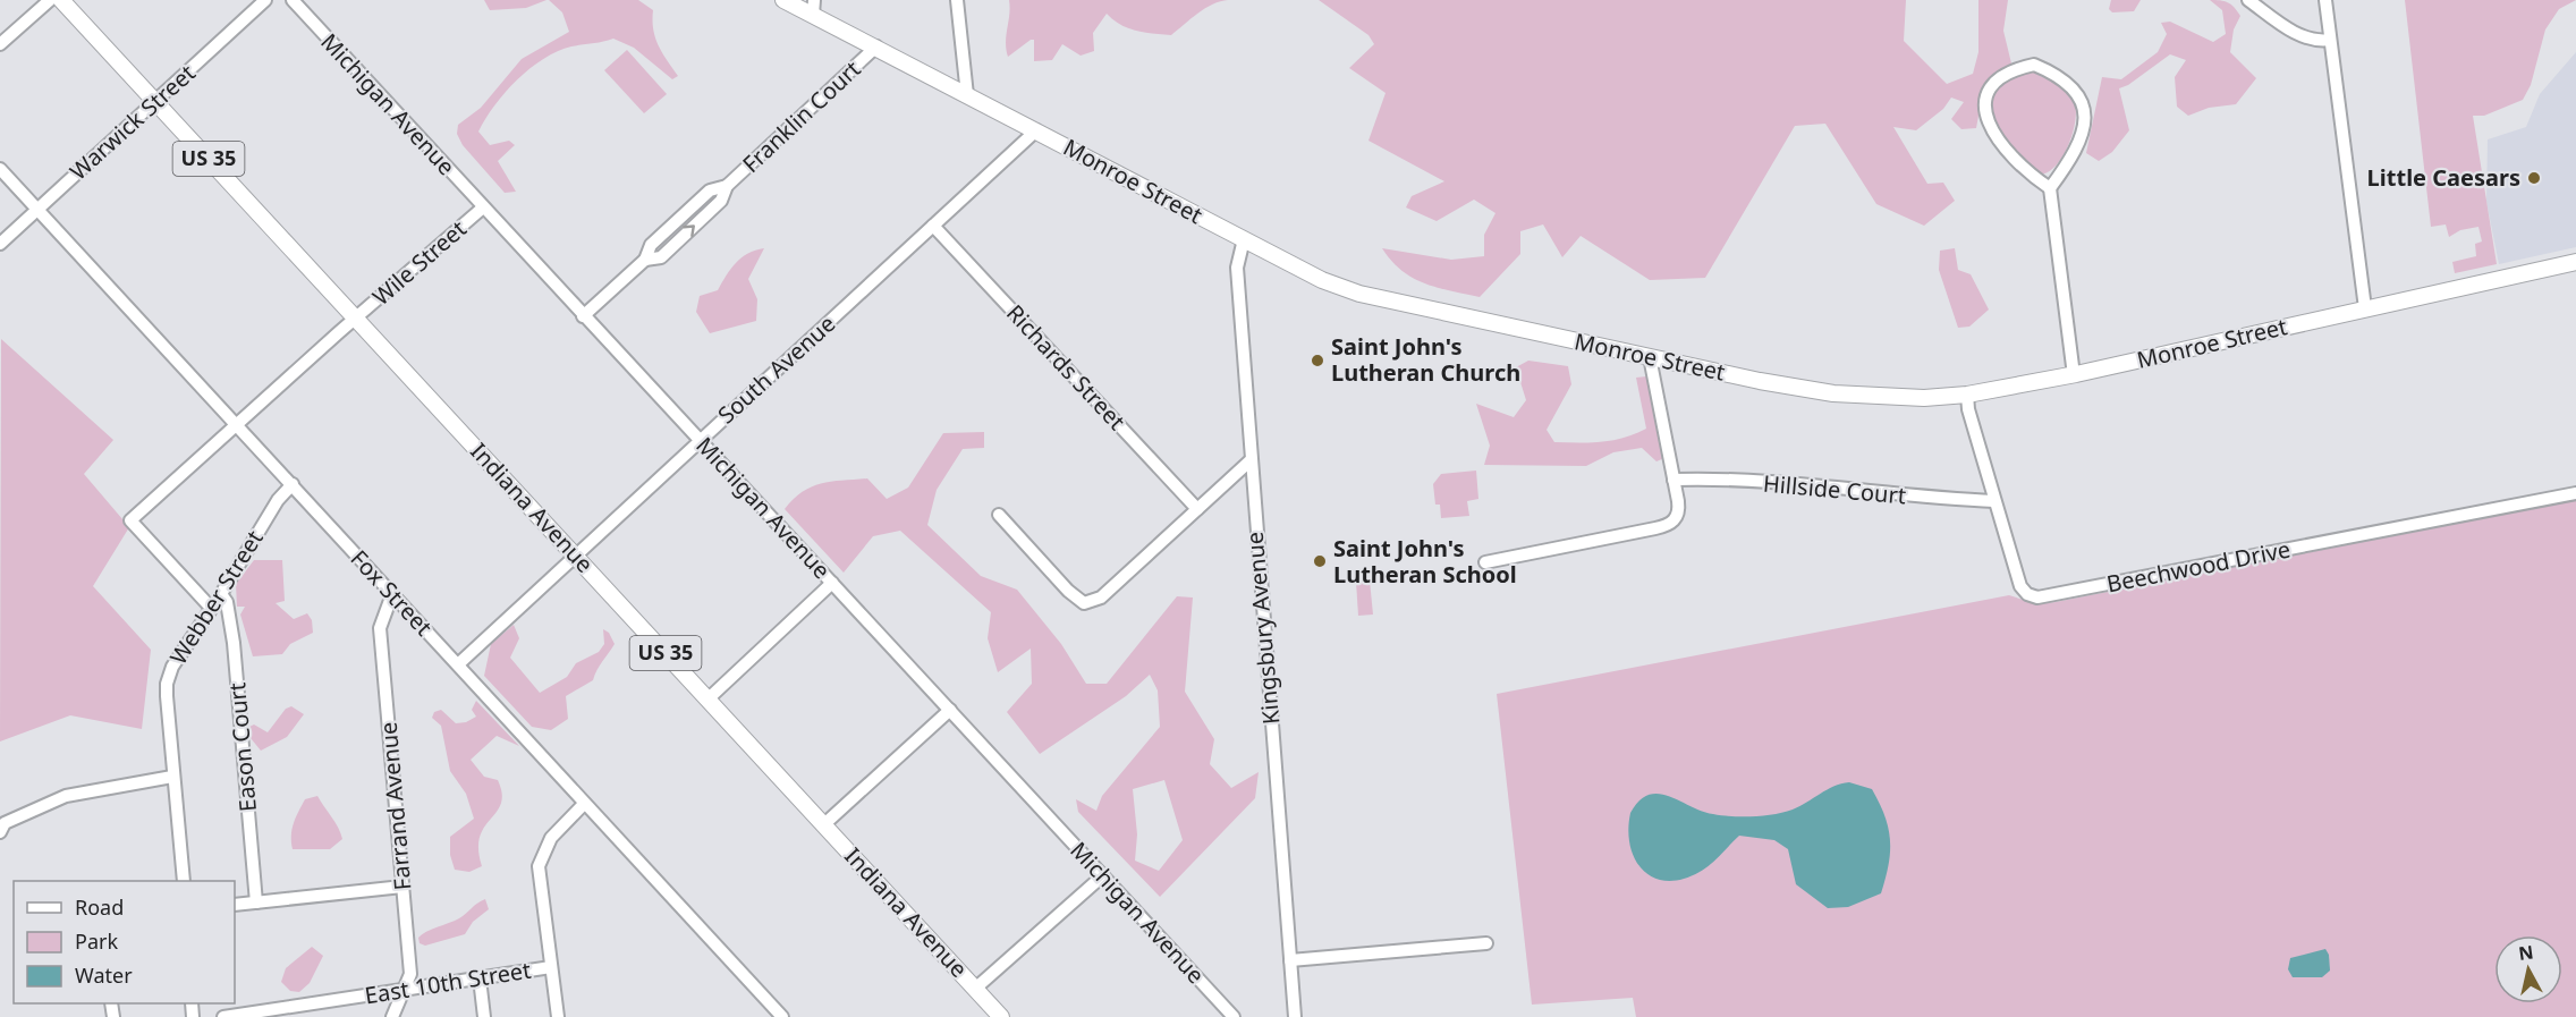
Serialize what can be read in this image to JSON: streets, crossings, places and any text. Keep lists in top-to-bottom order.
{
  "streets": {
    "main road": ["US 35", "Monroe Street", "Indiana Avenue"],
    "street": [
      "Michigan Avenue",
      "Franklin Court",
      "Warwick Street",
      "Wile Street",
      "Richards Street",
      "South Avenue",
      "Hillside Court",
      "Beechwood Drive",
      "Fox Street",
      "Webber Street",
      "Kingsbury Avenue",
      "Eason Court",
      "Farrand Avenue",
      "East 10th Street"
    ]
  },
  "crossings": [
    ["Michigan Avenue", "Franklin Court"],
    ["Michigan Avenue", "Wile Street"],
    ["Michigan Avenue", "South Avenue"],
    ["Franklin Court", "Monroe Street"],
    ["Warwick Street", "Indiana Avenue"],
    ["Warwick Street", "Fox Street"],
    ["Monroe Street", "South Avenue"],
    ["Monroe Street", "Beechwood Drive"],
    ["Monroe Street", "Kingsbury Avenue"],
    ["Wile Street", "Indiana Avenue"],
    ["Richards Street", "South Avenue"],
    ["South Avenue", "Indiana Avenue"],
    ["South Avenue", "Fox Street"],
    ["Hillside Court", "Beechwood Drive"],
    ["Fox Street", "Webber Street"],
    ["Fox Street", "Farrand Avenue"],
    ["Webber Street", "Eason Court"],
    ["Farrand Avenue", "East 10th Street"]
  ],
  "places": ["Little Caesars", "Saint John's Lutheran Church", "Saint John's Lutheran School"],
  "legend": ["Road", "Park", "Water"],
  "north": "top"
}
